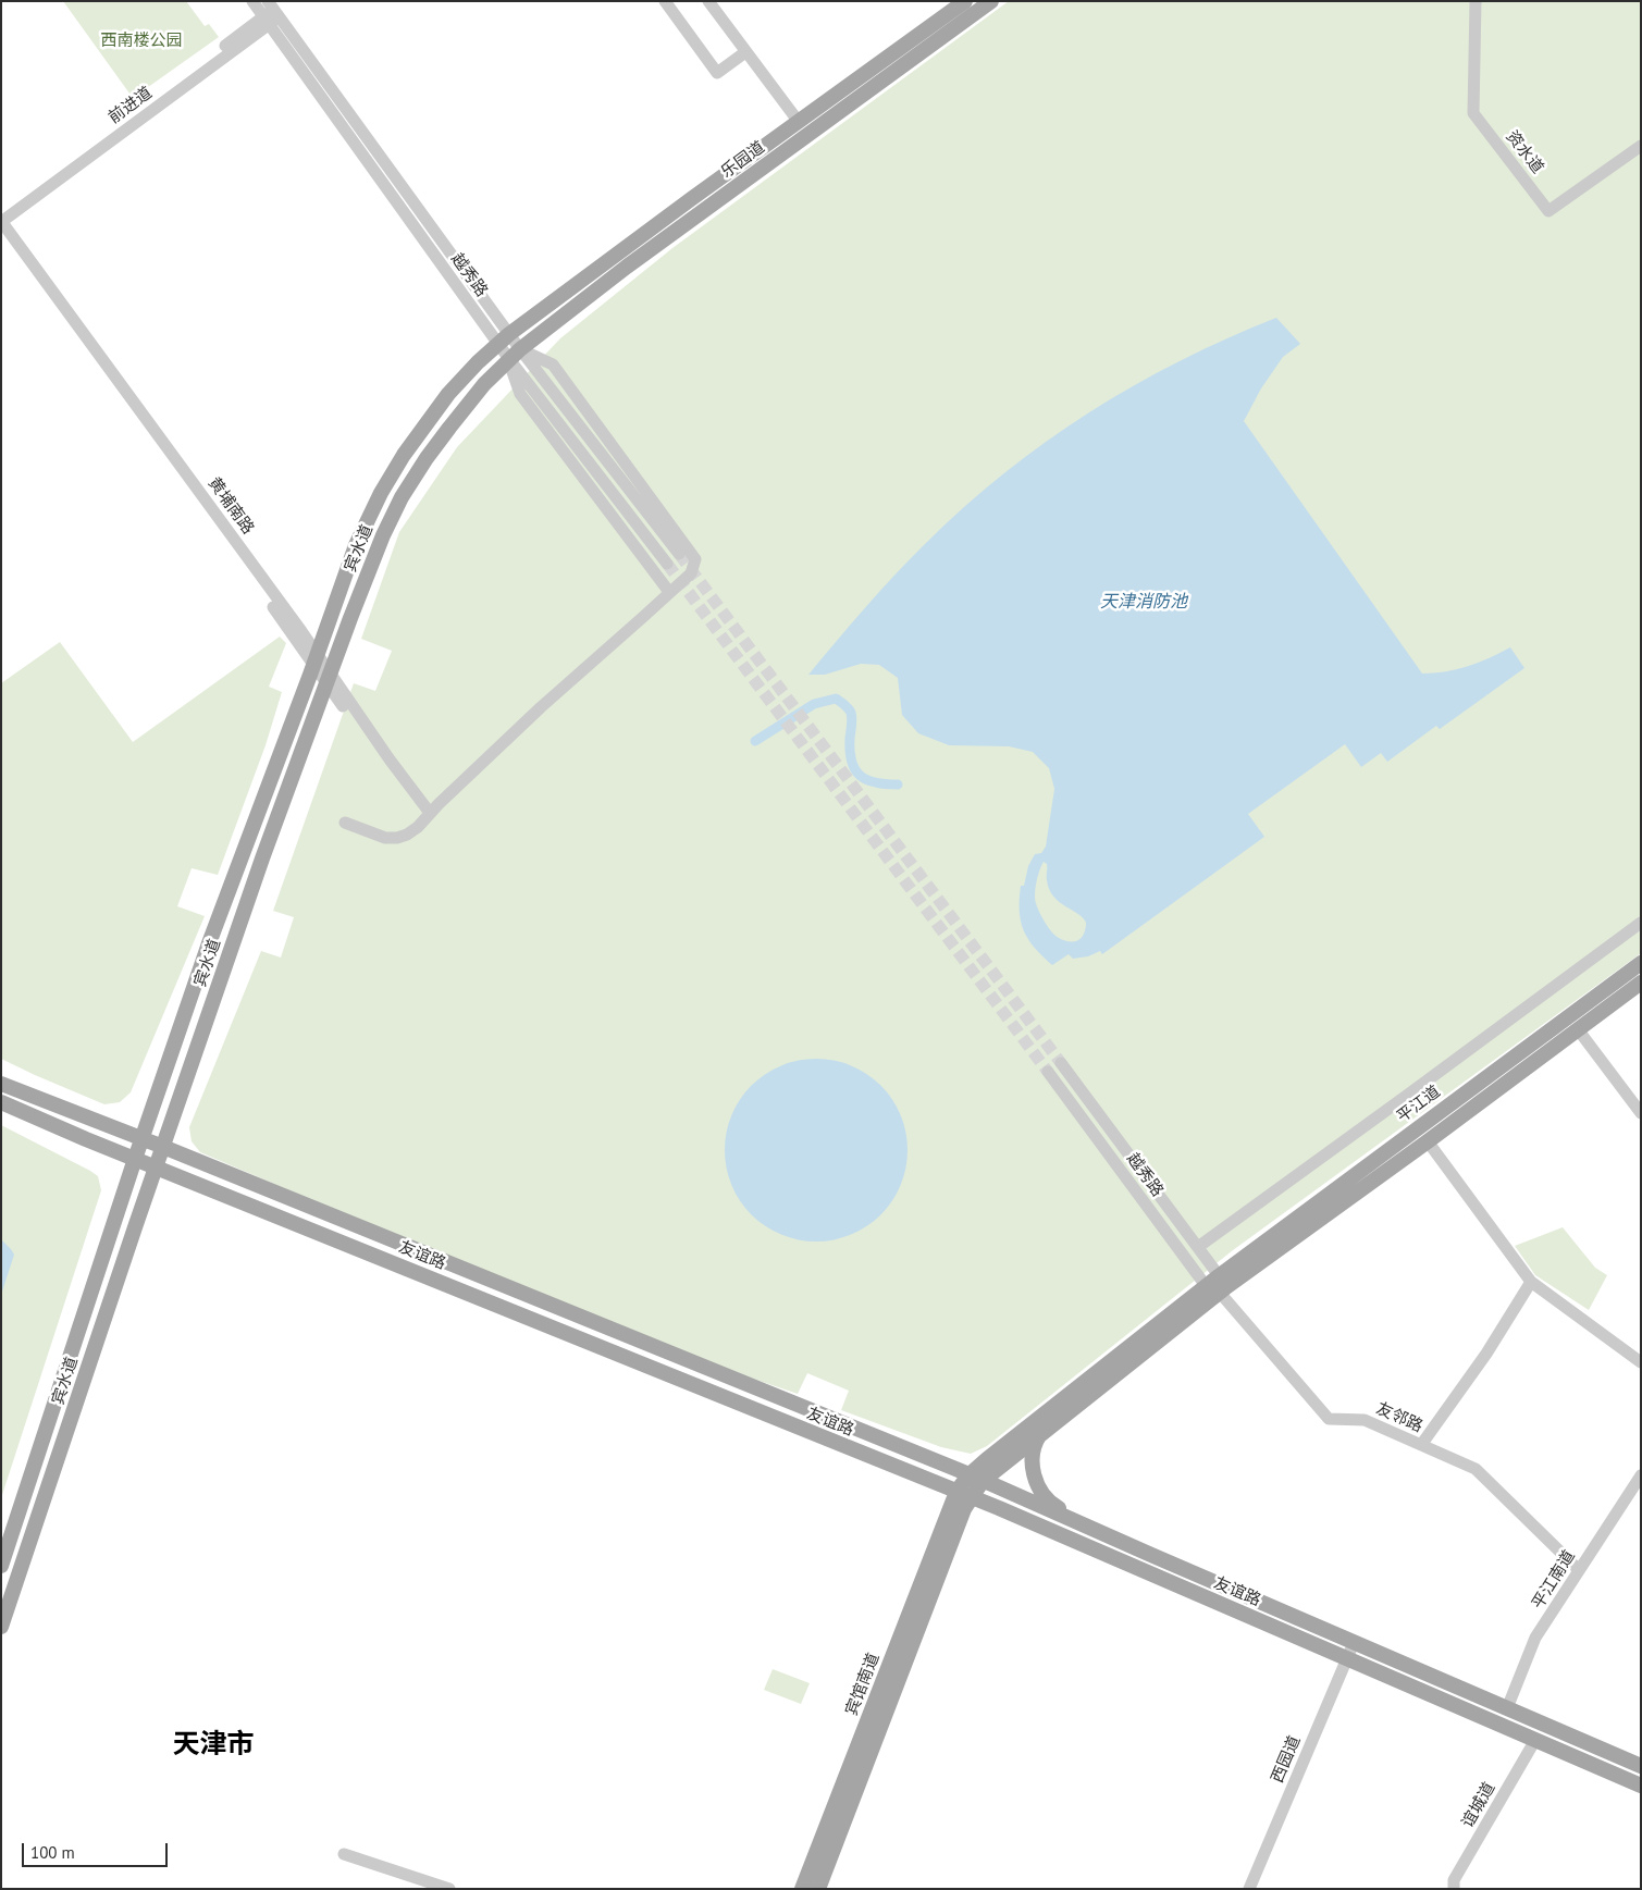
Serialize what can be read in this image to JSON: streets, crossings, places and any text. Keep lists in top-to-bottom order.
{
  "streets": {
    "main road": [
      "乐园道",
      "宾水道",
      "平江道",
      "友谊路",
      "宾馆南道"
    ],
    "street": [
      "前进道",
      "资水道",
      "越秀路",
      "黄埔南路",
      "友邻路",
      "平江南道",
      "西园道",
      "谊城道"
    ]
  },
  "crossings": [
    ["前进道", "越秀路"],
    ["前进道", "黄埔南路"],
    ["乐园道", "越秀路"],
    ["乐园道", "宾水道"],
    ["越秀路", "宾水道"],
    ["越秀路", "平江道"],
    ["越秀路", "友邻路"],
    ["黄埔南路", "宾水道"],
    ["宾水道", "友谊路"],
    ["平江道", "友邻路"],
    ["友谊路", "平江南道"],
    ["友谊路", "宾馆南道"],
    ["友谊路", "西园道"],
    ["友谊路", "谊城道"],
    ["友邻路", "平江南道"]
  ],
  "districts": ["天津市"],
  "water": ["天津消防池"],
  "parks": ["西南楼公园"],
  "scale_bar": "100 m"
}
